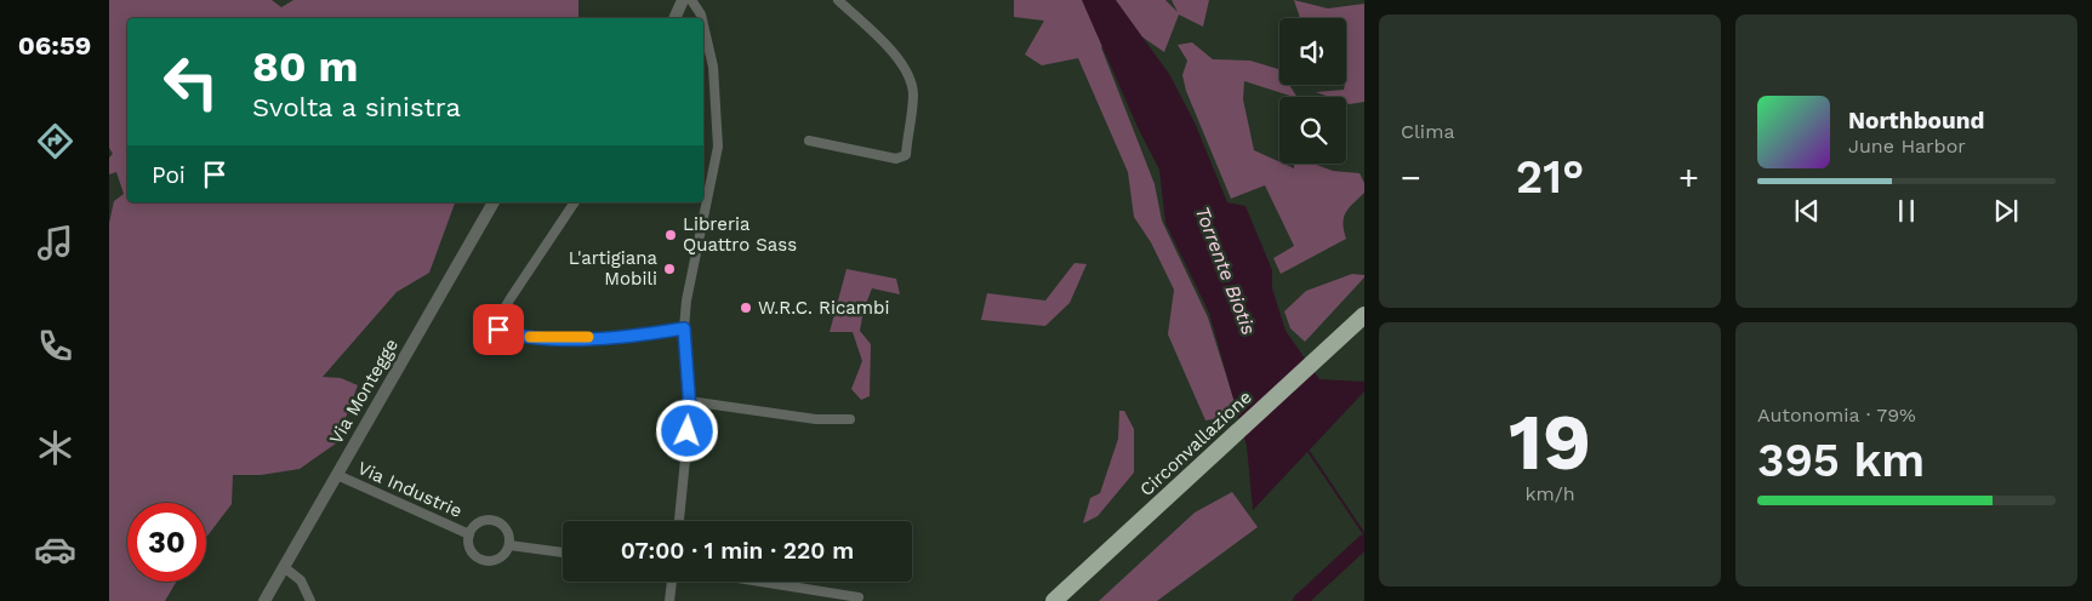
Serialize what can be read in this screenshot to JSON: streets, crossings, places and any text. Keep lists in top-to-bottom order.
{
  "streets": {
    "highway": ["Circonvallazione"],
    "street": ["Via Montegge", "Via Industrie"]
  },
  "crossings": [
    ["Via Montegge", "Via Industrie"]
  ],
  "water": ["Torrente Biotis"],
  "places": ["Libreria Quattro Sass", "L'artigiana Mobili", "W.R.C. Ricambi"],
  "page": {
    "tabs": "06:59",
    "tile": [
      "Clima",
      ["19", "km/h"],
      ["Autonomia · 79%", "395 km"]
    ],
    "turn": ["80 m", "Svolta a sinistra"],
    "song": ["Northbound", "June Harbor"],
    "then": "Poi",
    "heat": ["−", "21°", "+"],
    "limit": "30",
    "trip": "07:00 · 1 min · 220 m"
  }
}
